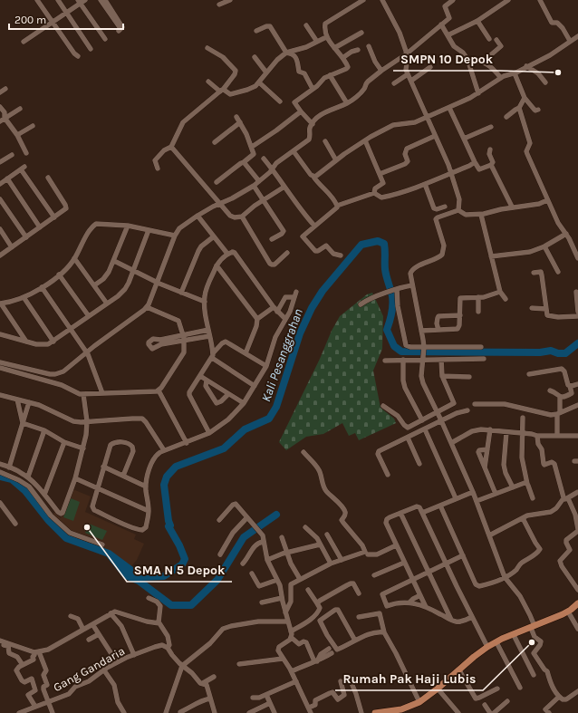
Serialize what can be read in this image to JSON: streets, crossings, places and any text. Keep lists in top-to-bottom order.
{
  "streets": {
    "street": ["Gang Gandaria"]
  },
  "water": ["Kali Pesanggrahan"],
  "places": ["SMPN 10 Depok", "SMA N 5 Depok", "Rumah Pak Haji Lubis"],
  "scale_bar": "200 m"
}
